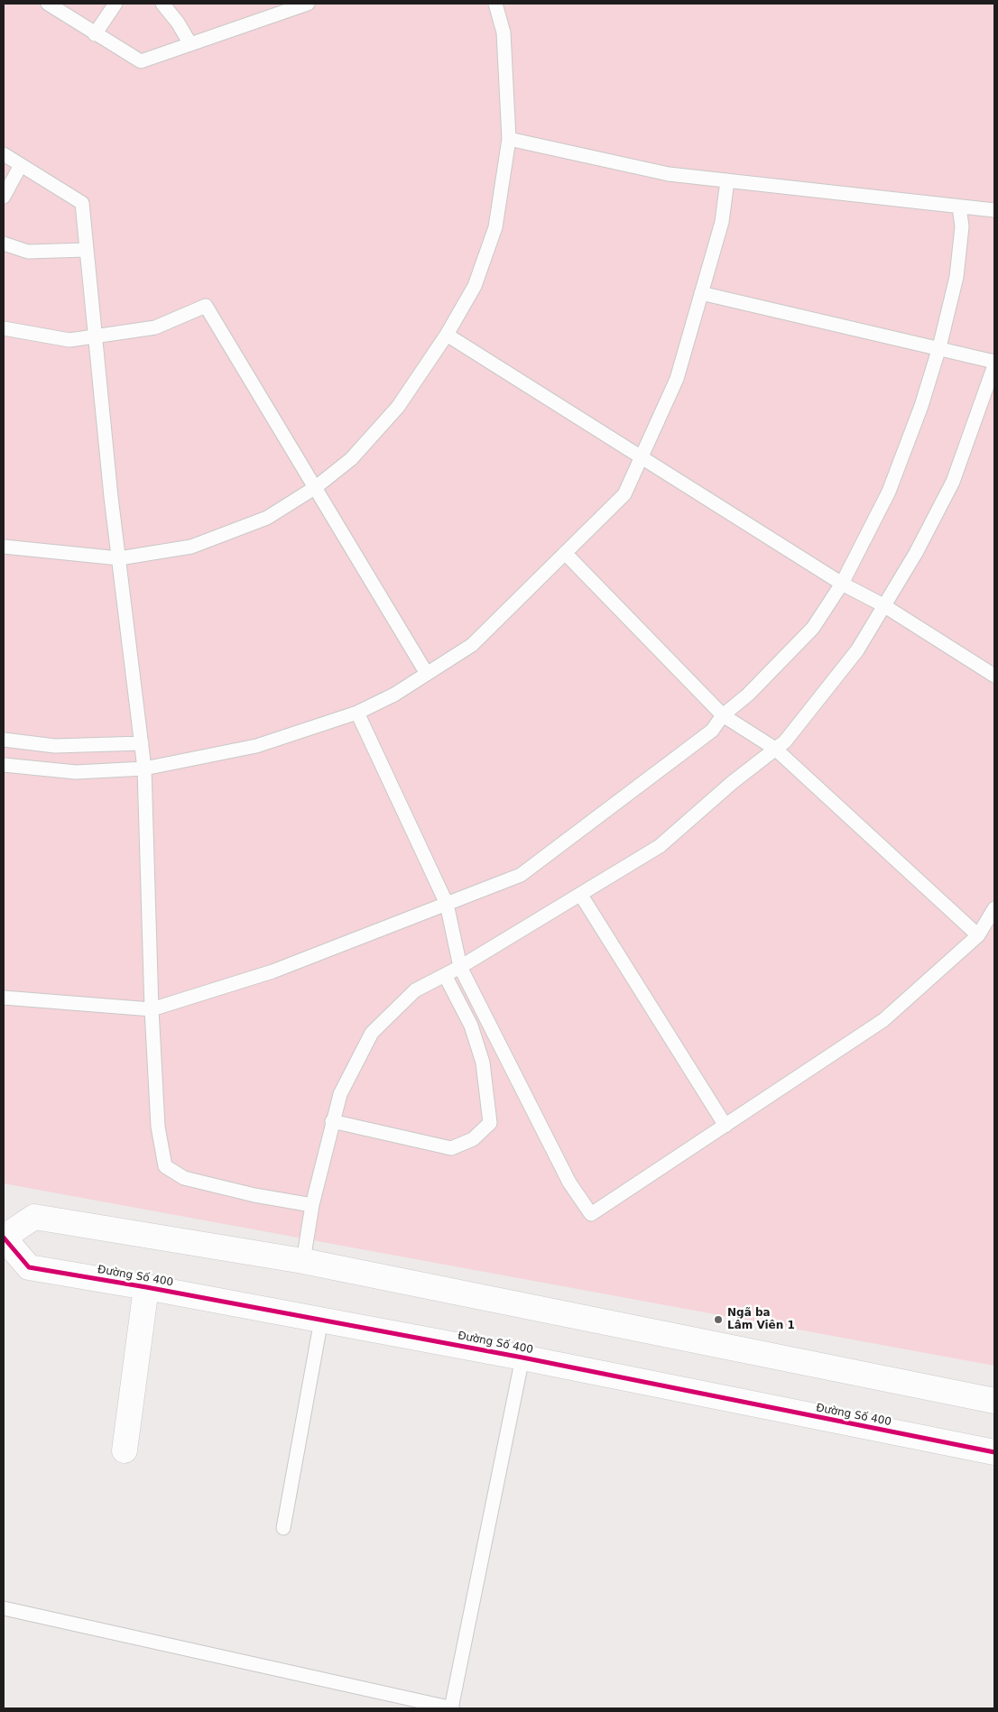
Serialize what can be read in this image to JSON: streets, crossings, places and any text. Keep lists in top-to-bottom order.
{
  "streets": {
    "street": ["Đường Số 400"]
  },
  "places": ["Ngã ba Lâm Viên 1"]
}
